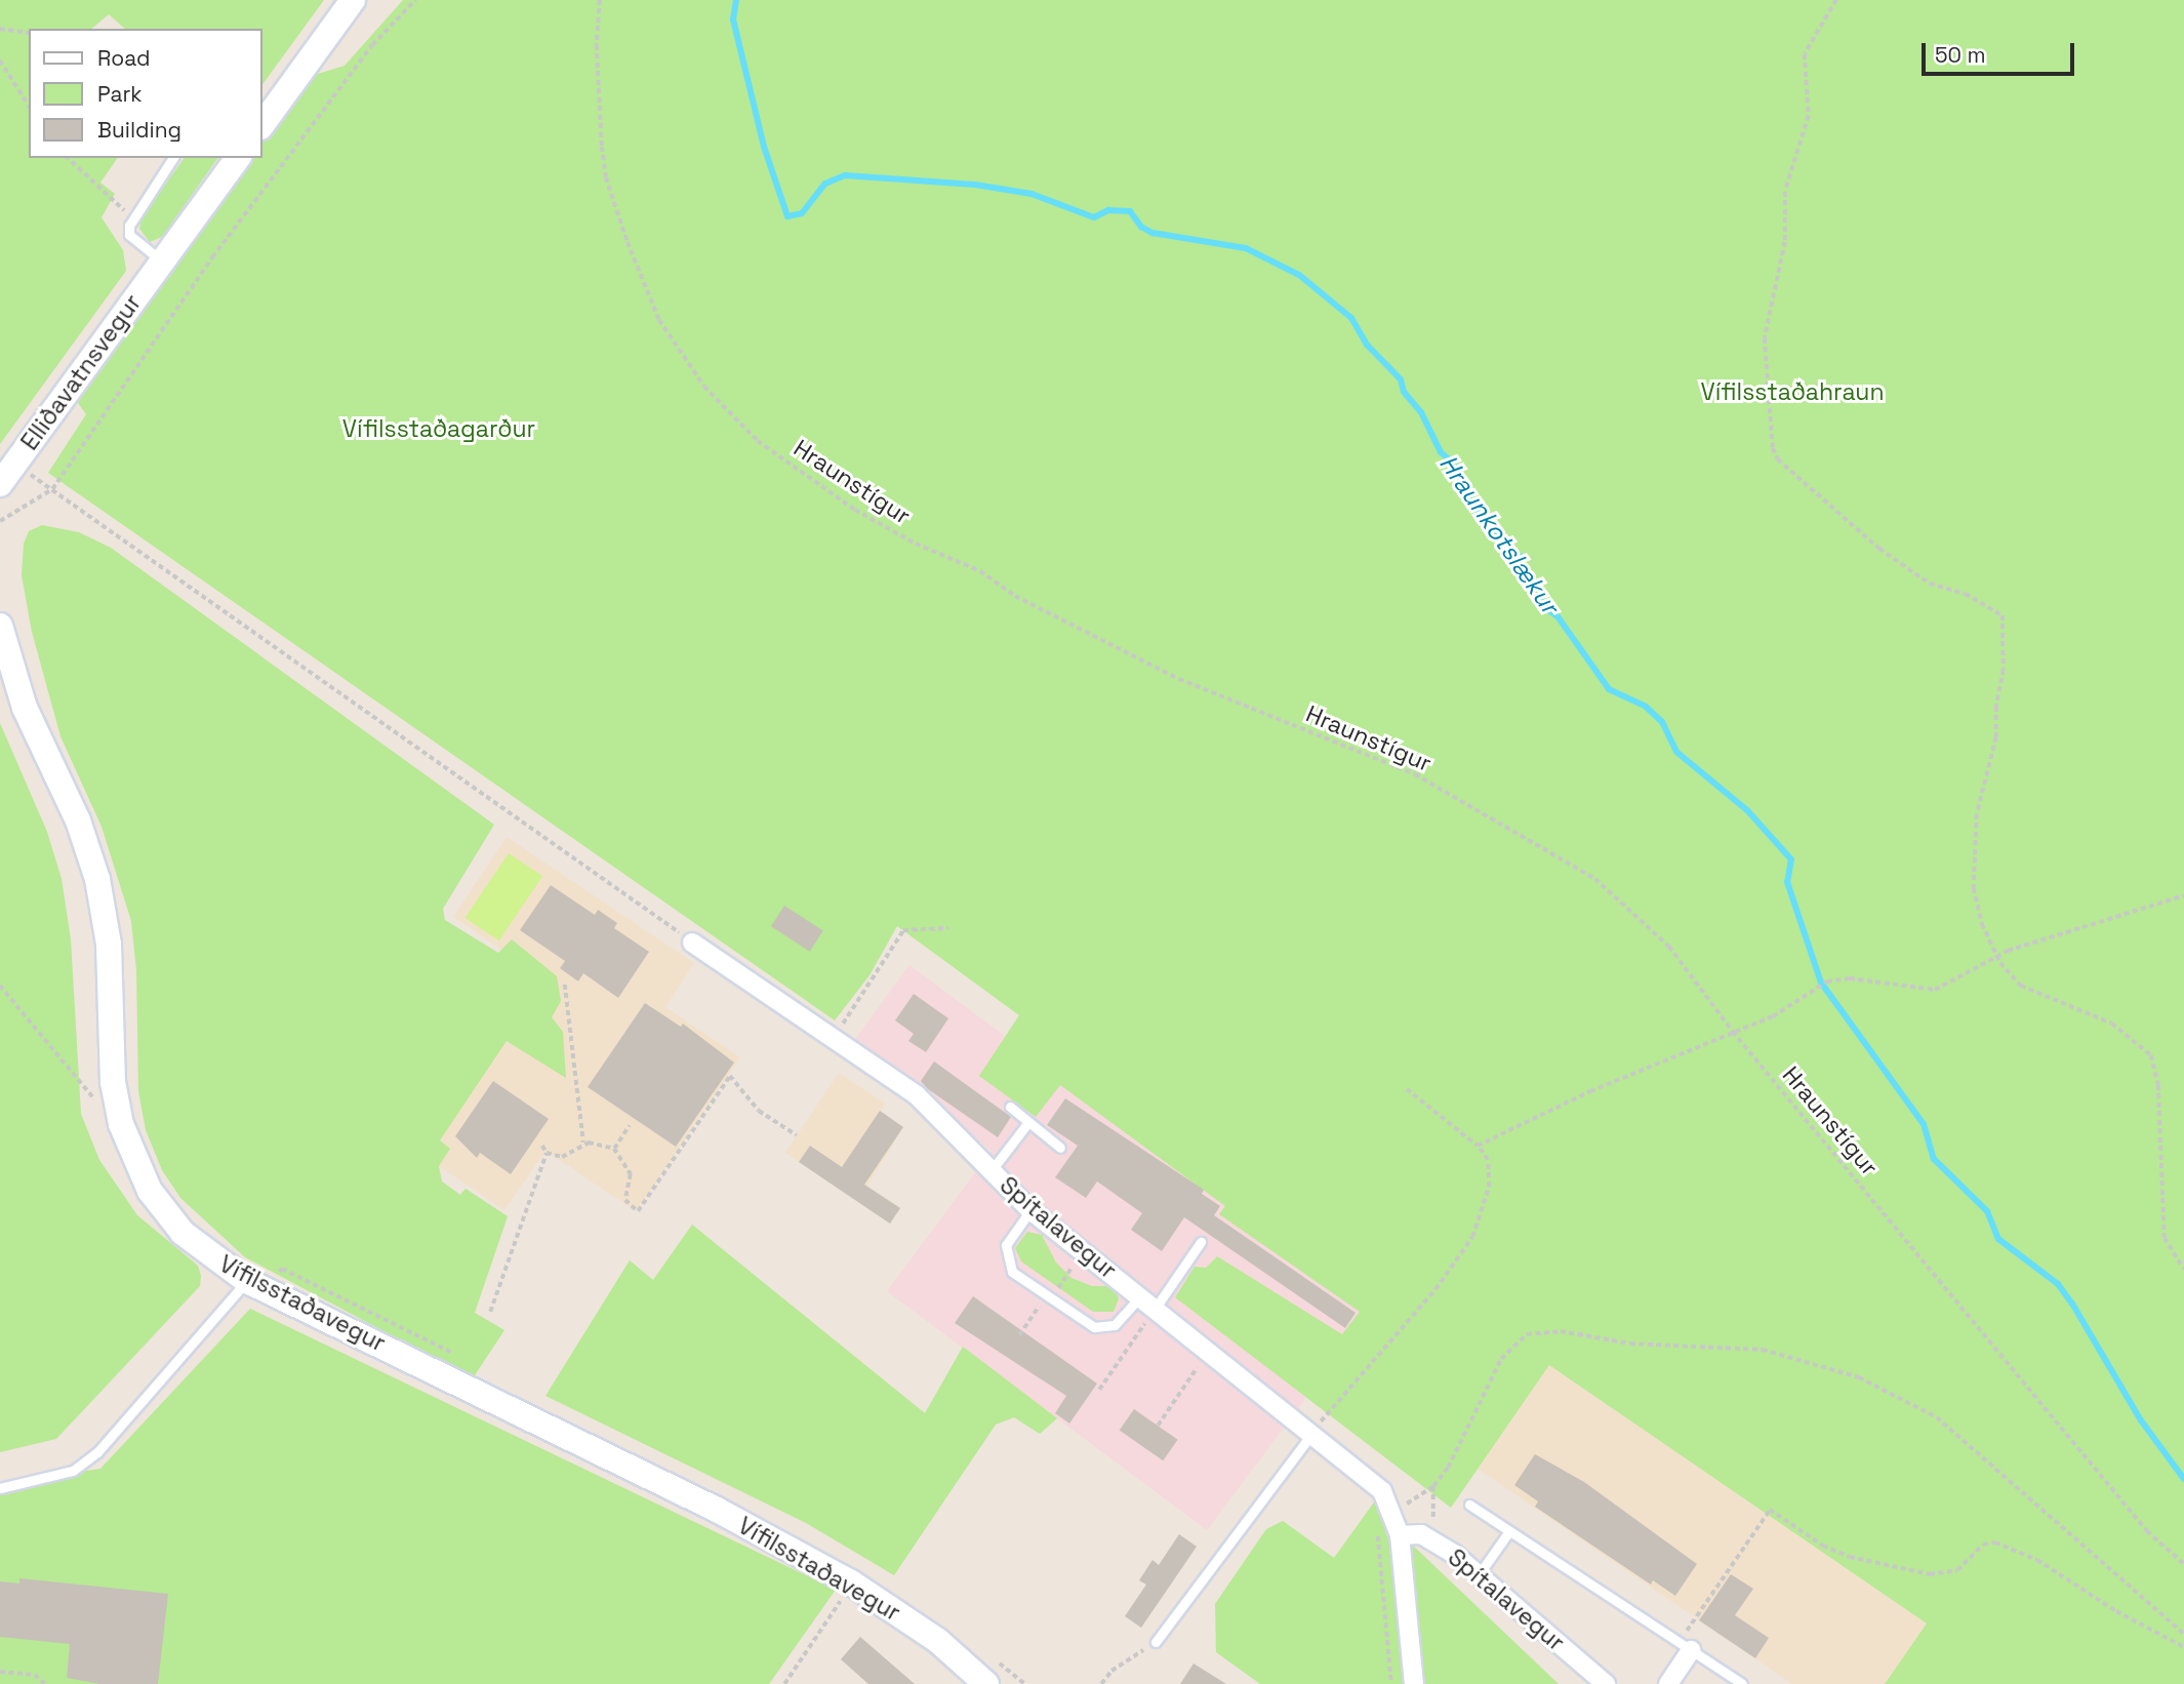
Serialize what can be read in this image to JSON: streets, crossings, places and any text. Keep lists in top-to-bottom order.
{
  "streets": {
    "main road": ["Elliðavatnsvegur", "Vífilsstaðavegur"],
    "street": ["Spítalavegur"],
    "path": ["Hraunstígur"]
  },
  "water": ["Hraunkotslækur"],
  "parks": ["Vífilsstaðahraun", "Vífilsstaðagarður"],
  "legend": ["Road", "Park", "Building"],
  "scale_bar": "50 m"
}
